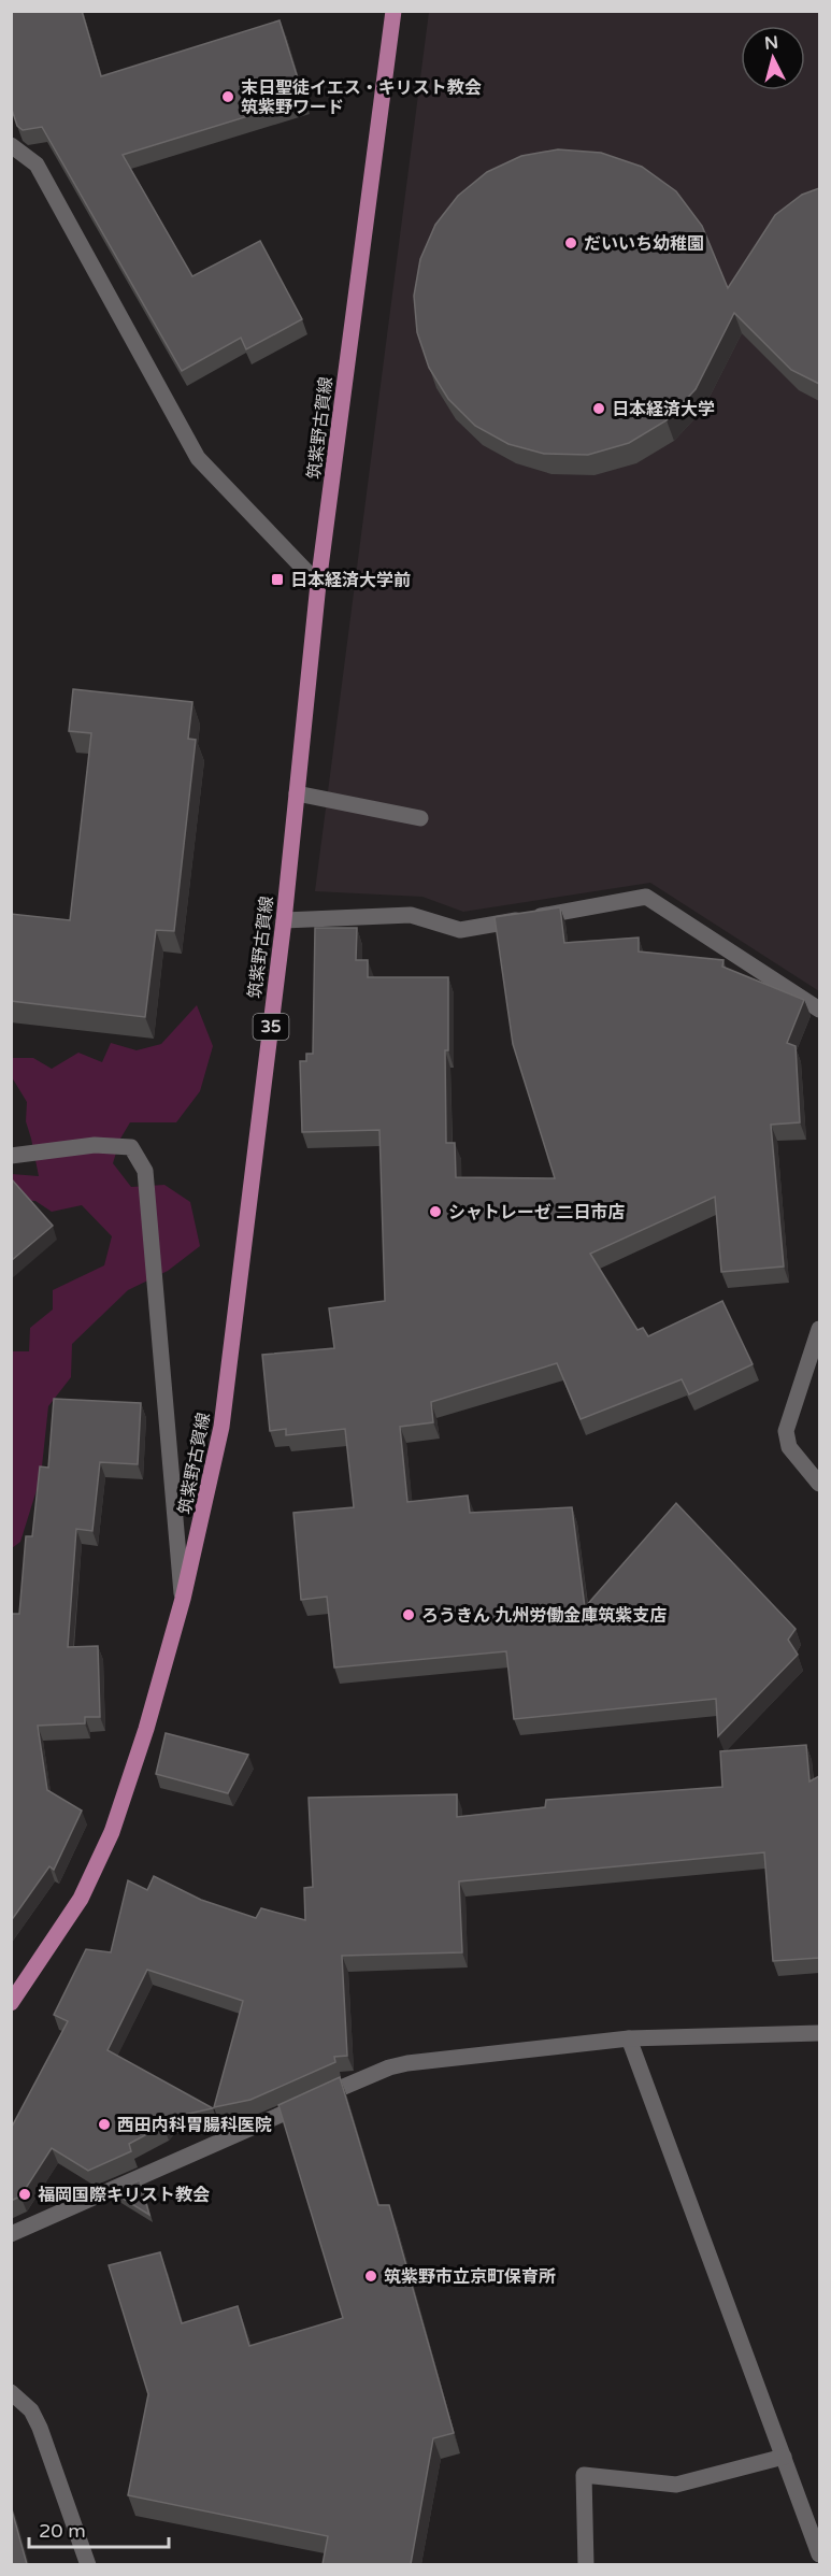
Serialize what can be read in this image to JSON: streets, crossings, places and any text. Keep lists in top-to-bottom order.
{
  "streets": {
    "main road": ["筑紫野古賀線", "35"]
  },
  "places": {
    "other": [
      "末日聖徒イエス・キリスト教会 筑紫野ワード",
      "だいいち幼稚園",
      "日本経済大学",
      "シャトレーゼ 二日市店",
      "ろうきん 九州労働金庫筑紫支店",
      "西田内科胃腸科医院",
      "福岡国際キリスト教会",
      "筑紫野市立京町保育所"
    ],
    "transit": ["日本経済大学前"]
  },
  "scale_bar": "20 m",
  "north": "top"
}
